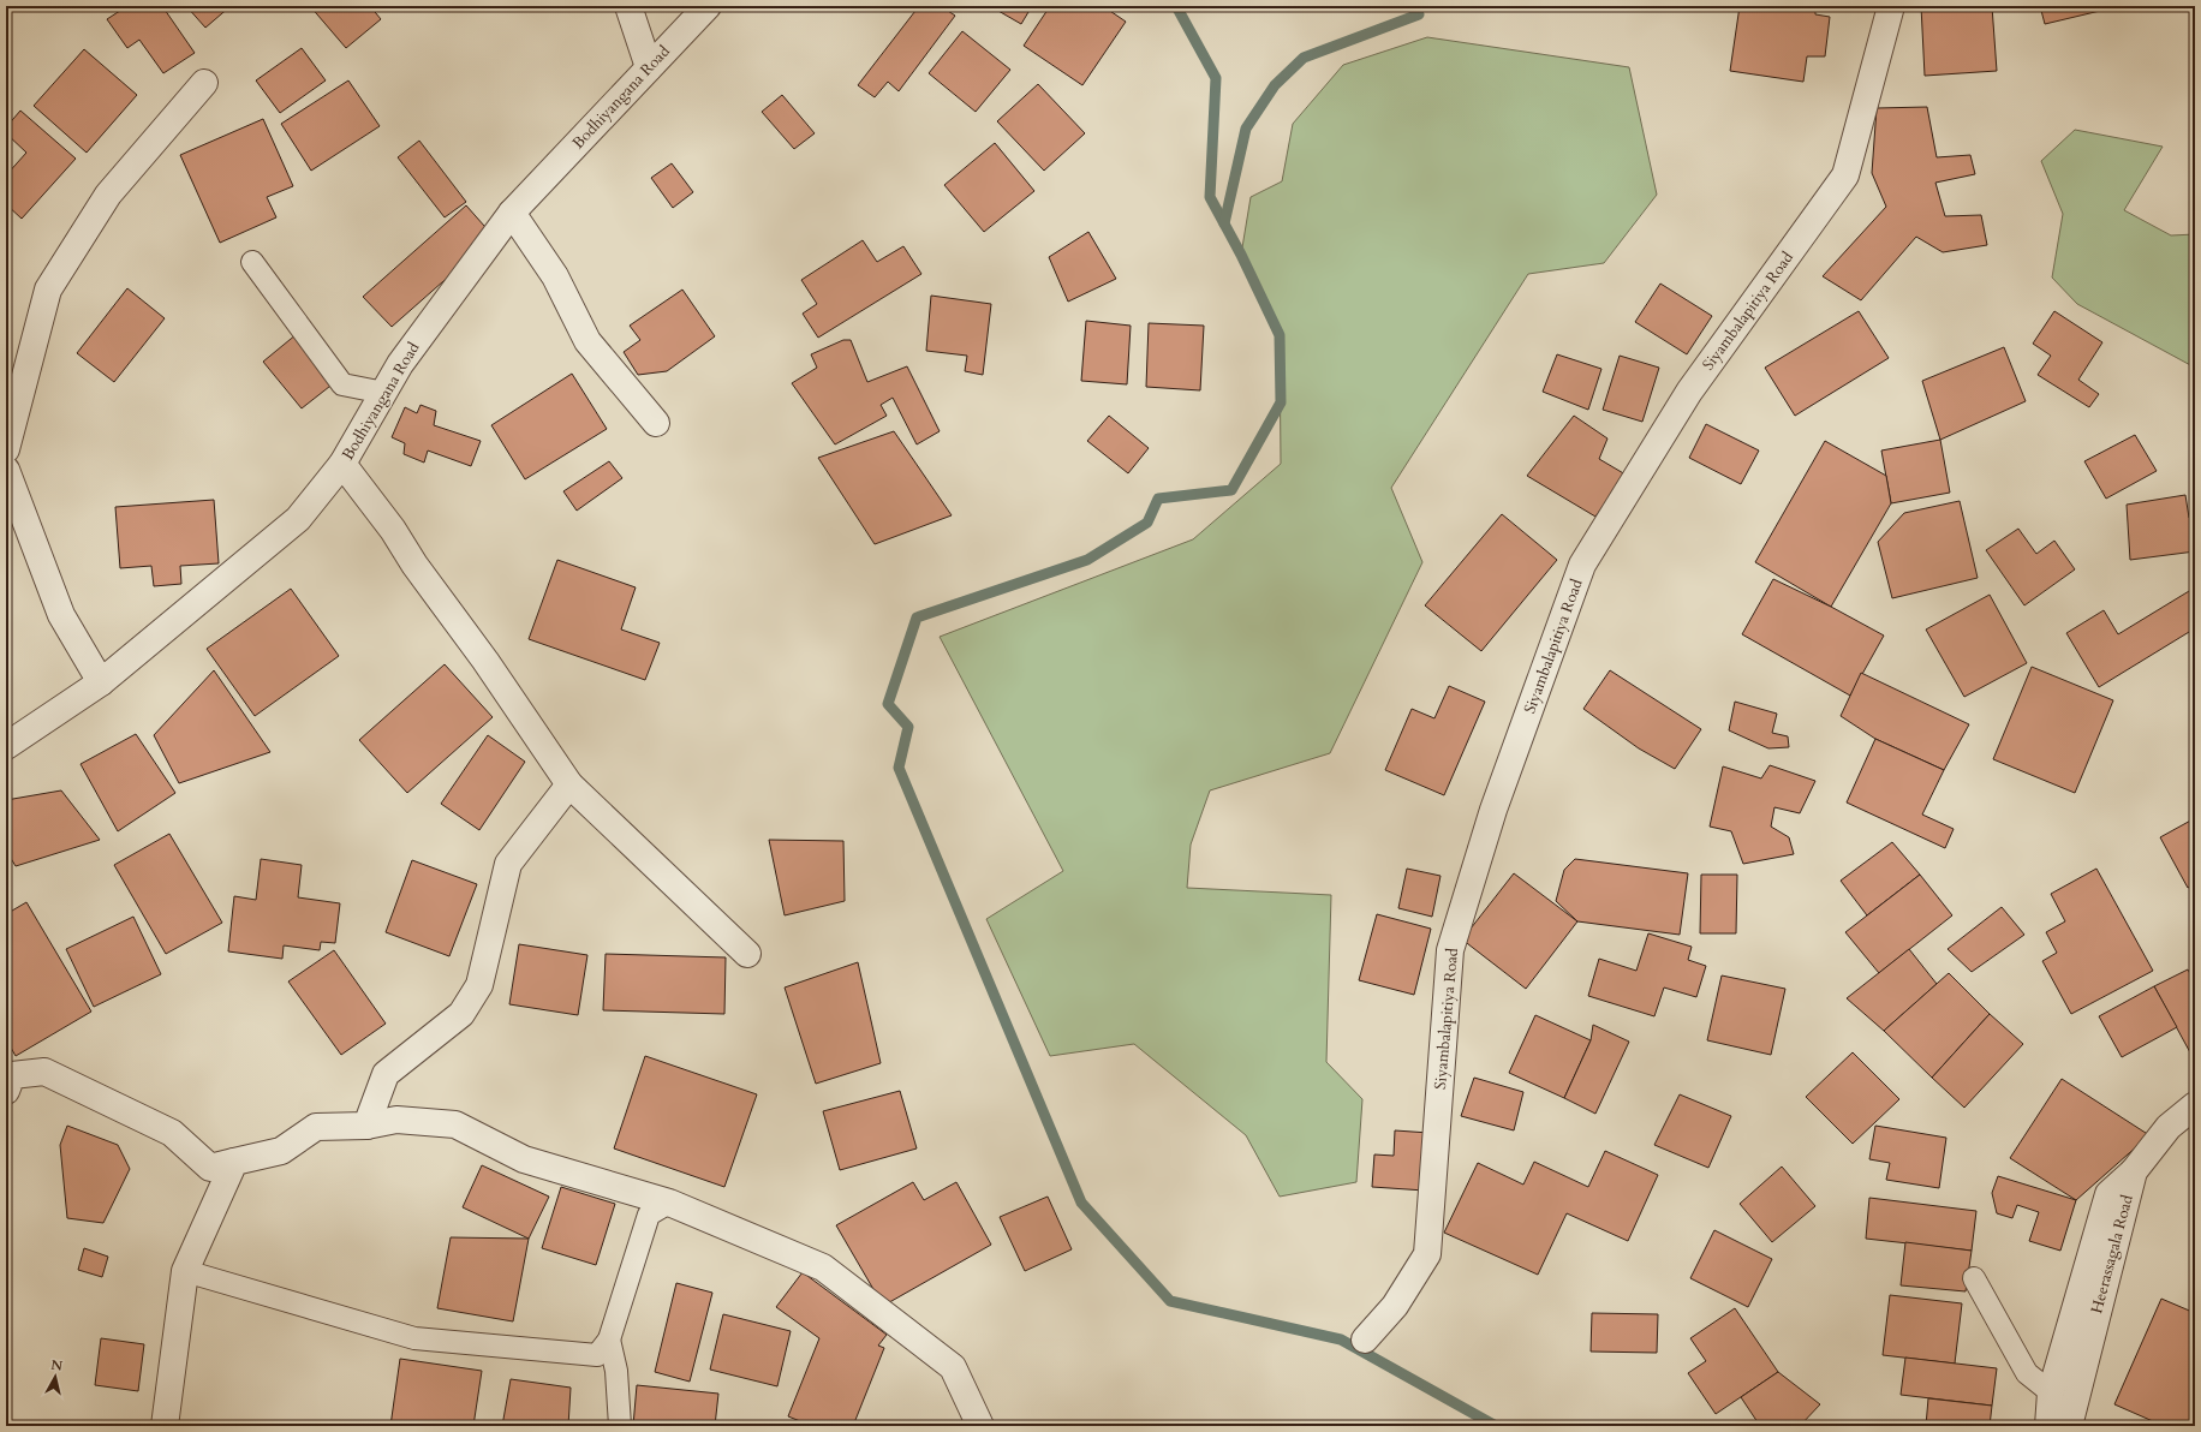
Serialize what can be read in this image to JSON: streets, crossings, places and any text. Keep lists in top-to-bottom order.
{
  "streets": {
    "street": ["Bodhiyangana Road", "Siyambalapitiya Road", "Heerassagala Road"]
  },
  "north": "top"
}
